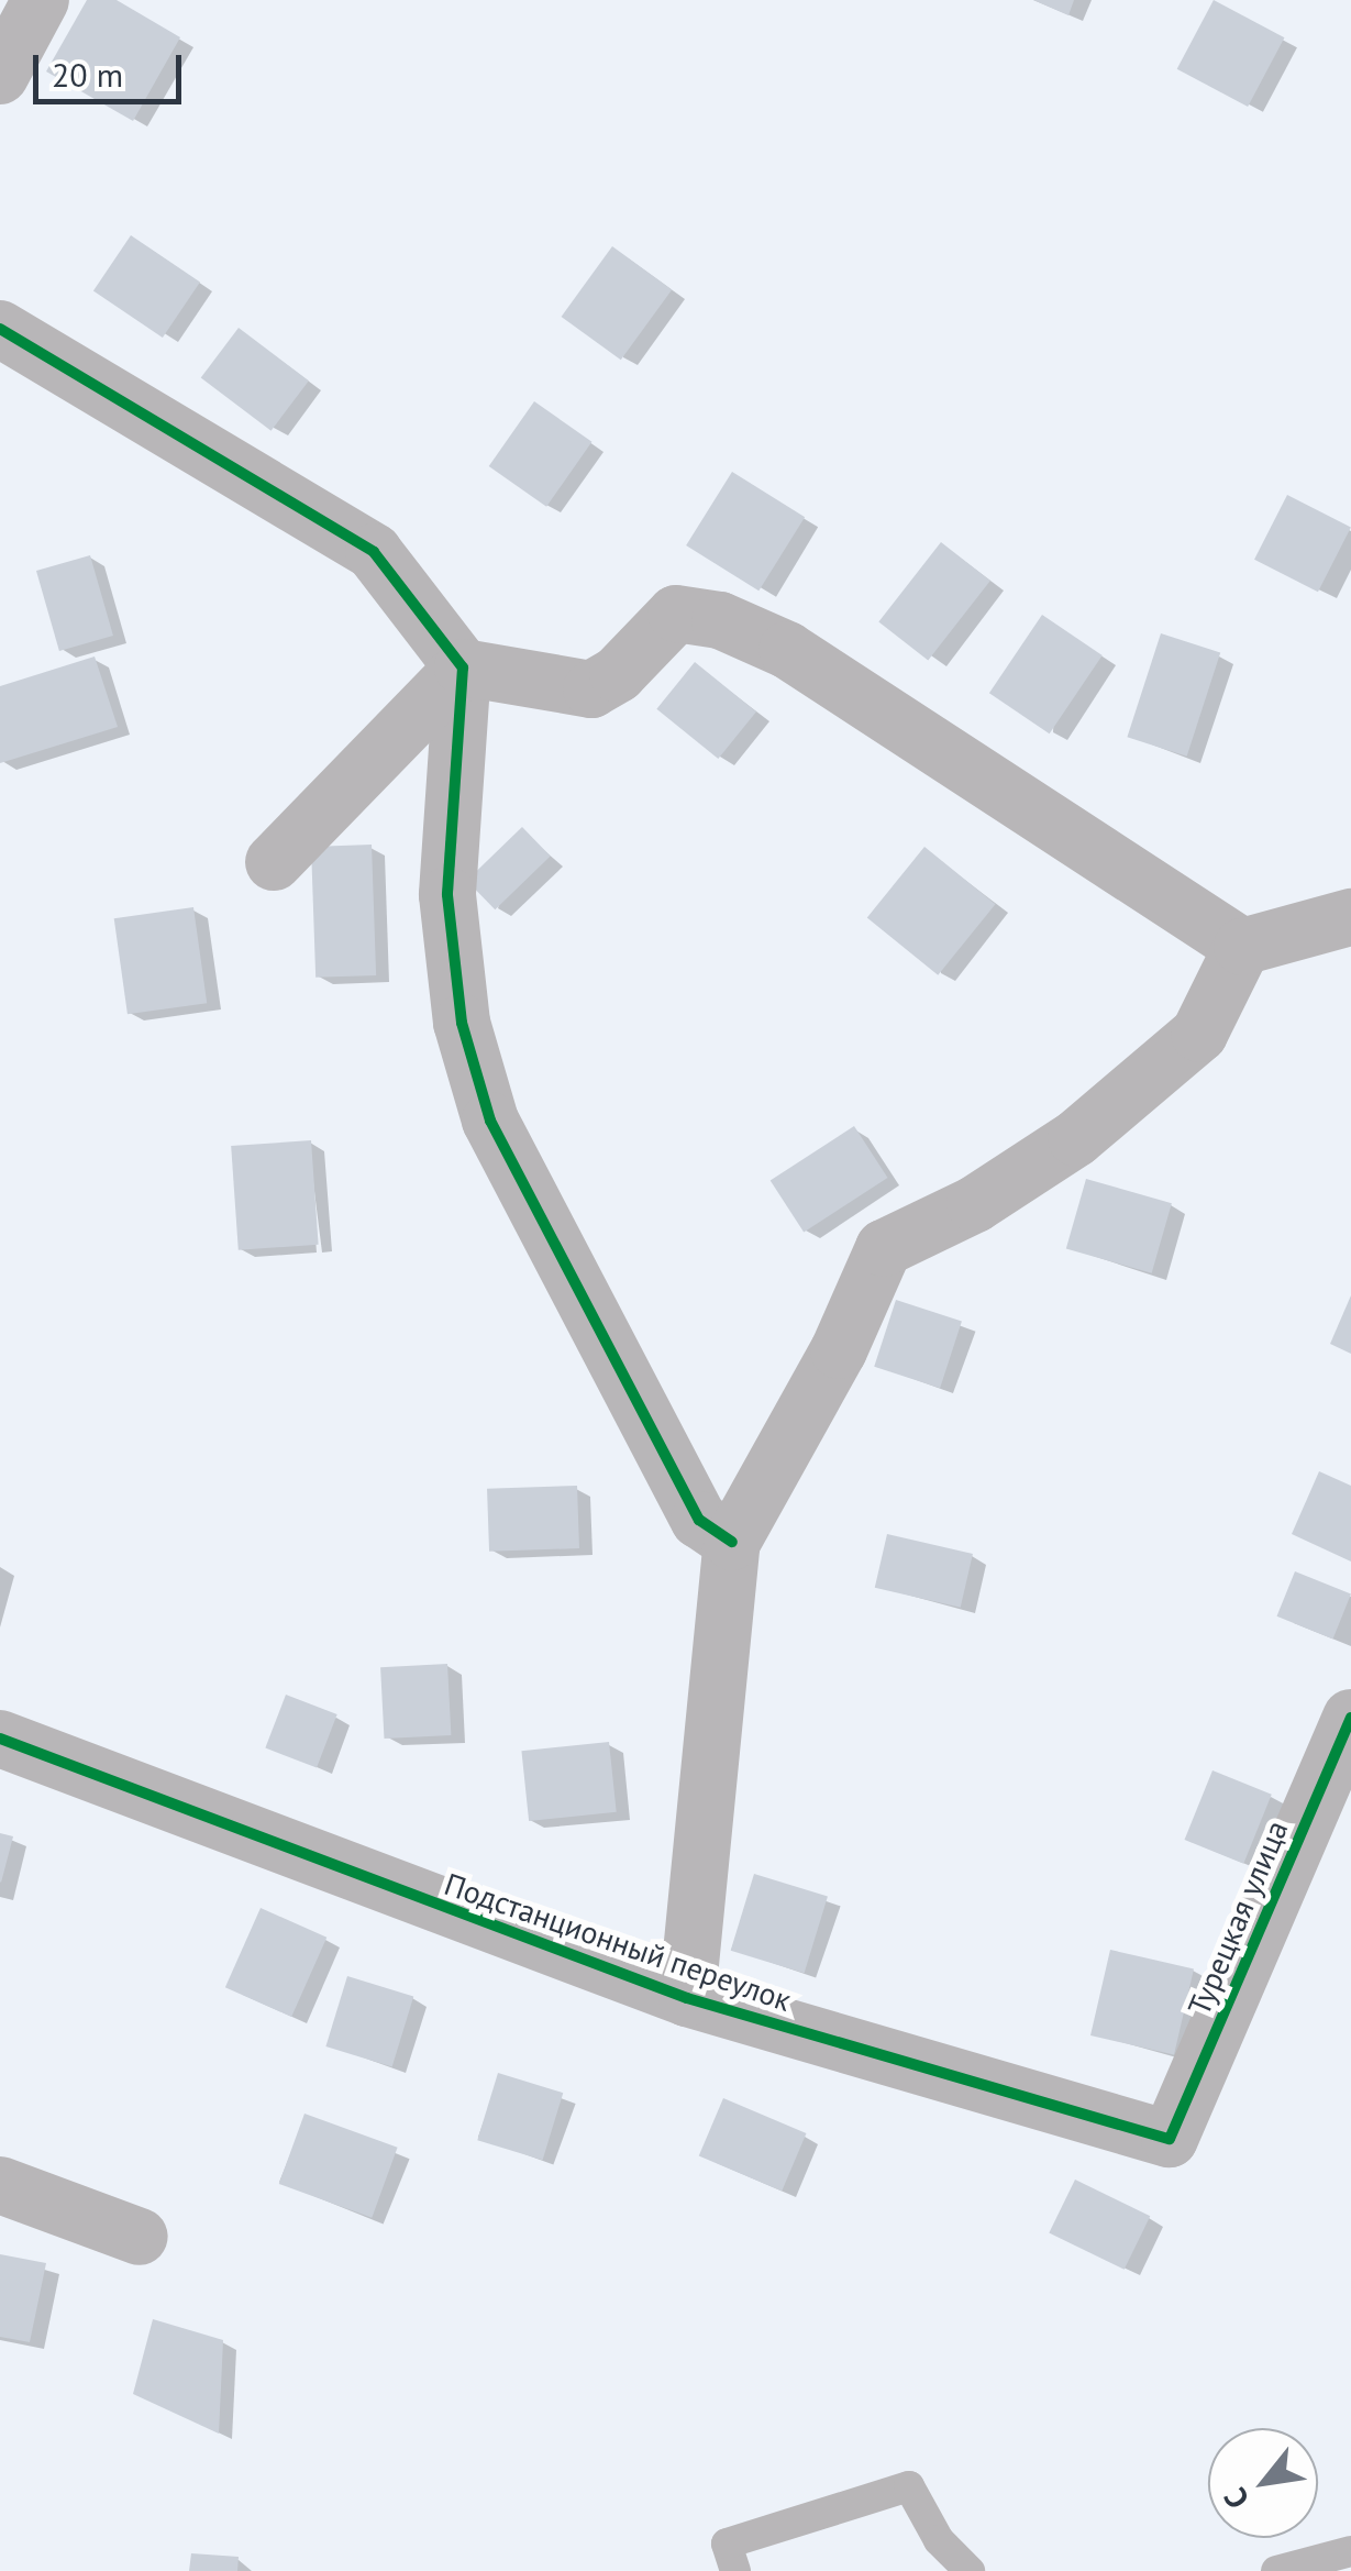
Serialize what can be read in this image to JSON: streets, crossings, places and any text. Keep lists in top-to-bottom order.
{
  "streets": {
    "street": ["Турецкая улица", "Подстанционный переулок"]
  },
  "crossings": [
    ["Турецкая улица", "Подстанционный переулок"]
  ],
  "scale_bar": "20 m",
  "north": "bottom left"
}
